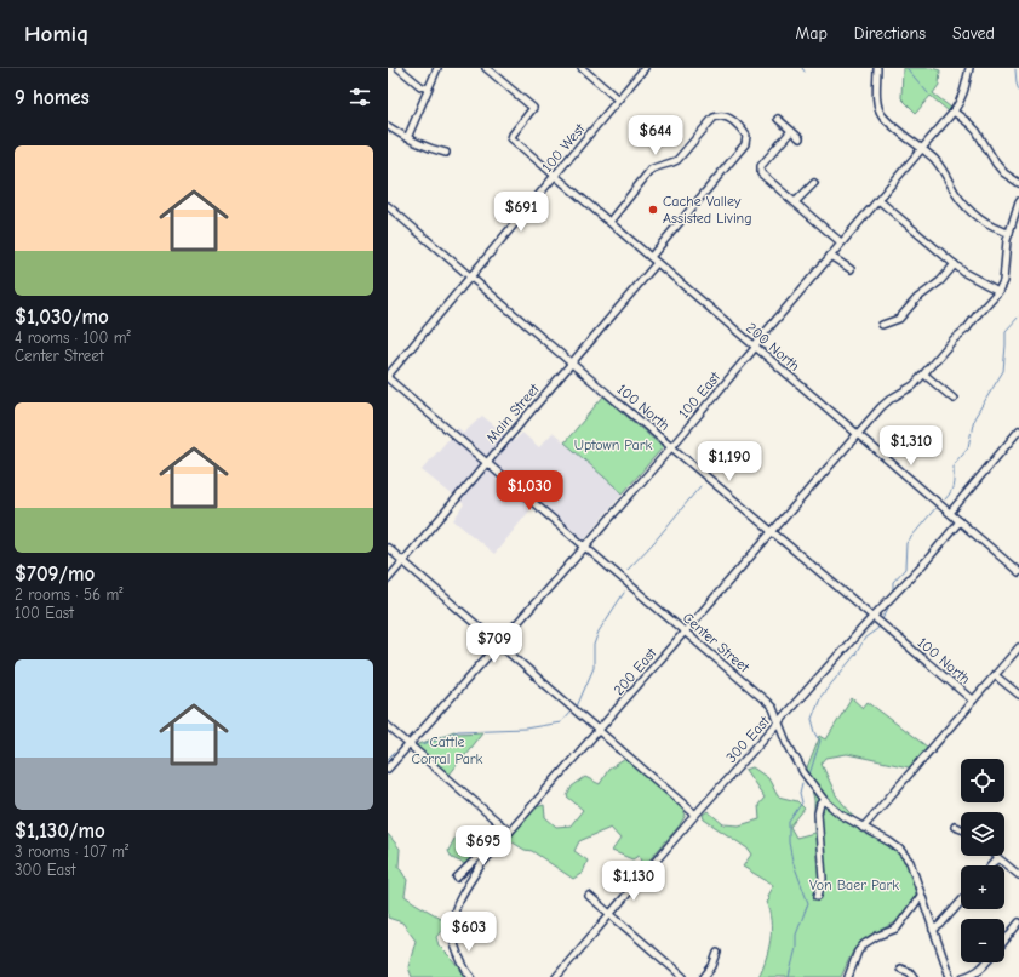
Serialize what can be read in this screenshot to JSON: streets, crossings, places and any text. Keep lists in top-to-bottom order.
{
  "streets": {
    "street": [
      "100 West",
      "200 North",
      "100 East",
      "100 North",
      "Main Street",
      "Center Street",
      "200 East",
      "300 East"
    ]
  },
  "crossings": [
    ["100 West", "200 North"],
    ["100 West", "100 North"],
    ["100 West", "Center Street"],
    ["200 North", "100 East"],
    ["200 North", "Main Street"],
    ["200 North", "200 East"],
    ["200 North", "300 East"],
    ["100 East", "100 North"],
    ["100 East", "Center Street"],
    ["100 North", "Main Street"],
    ["100 North", "200 East"],
    ["100 North", "300 East"],
    ["Main Street", "Center Street"],
    ["Center Street", "200 East"],
    ["Center Street", "300 East"]
  ],
  "parks": ["Uptown Park", "Cattle Corral Park", "Von Baer Park"],
  "places": ["Cache Valley Assisted Living"],
  "page": {
    "header": "Homiq",
    "nav": ["Map", "Directions", "Saved"],
    "heading": "9 homes",
    "price": [
      "$644",
      "$691",
      "$1,310",
      "$1,190",
      "$1,030",
      "$709",
      "$695",
      "$1,130",
      "$603"
    ],
    "list": [
      {
        "name": "$1,030/mo",
        "note": "4 rooms · 100 m² · Center Street"
      },
      {
        "name": "$709/mo",
        "note": "2 rooms · 56 m² · 100 East"
      },
      {
        "name": "$1,130/mo",
        "note": "3 rooms · 107 m² · 300 East"
      }
    ],
    "map_buttons": ["+", "−"]
  }
}
